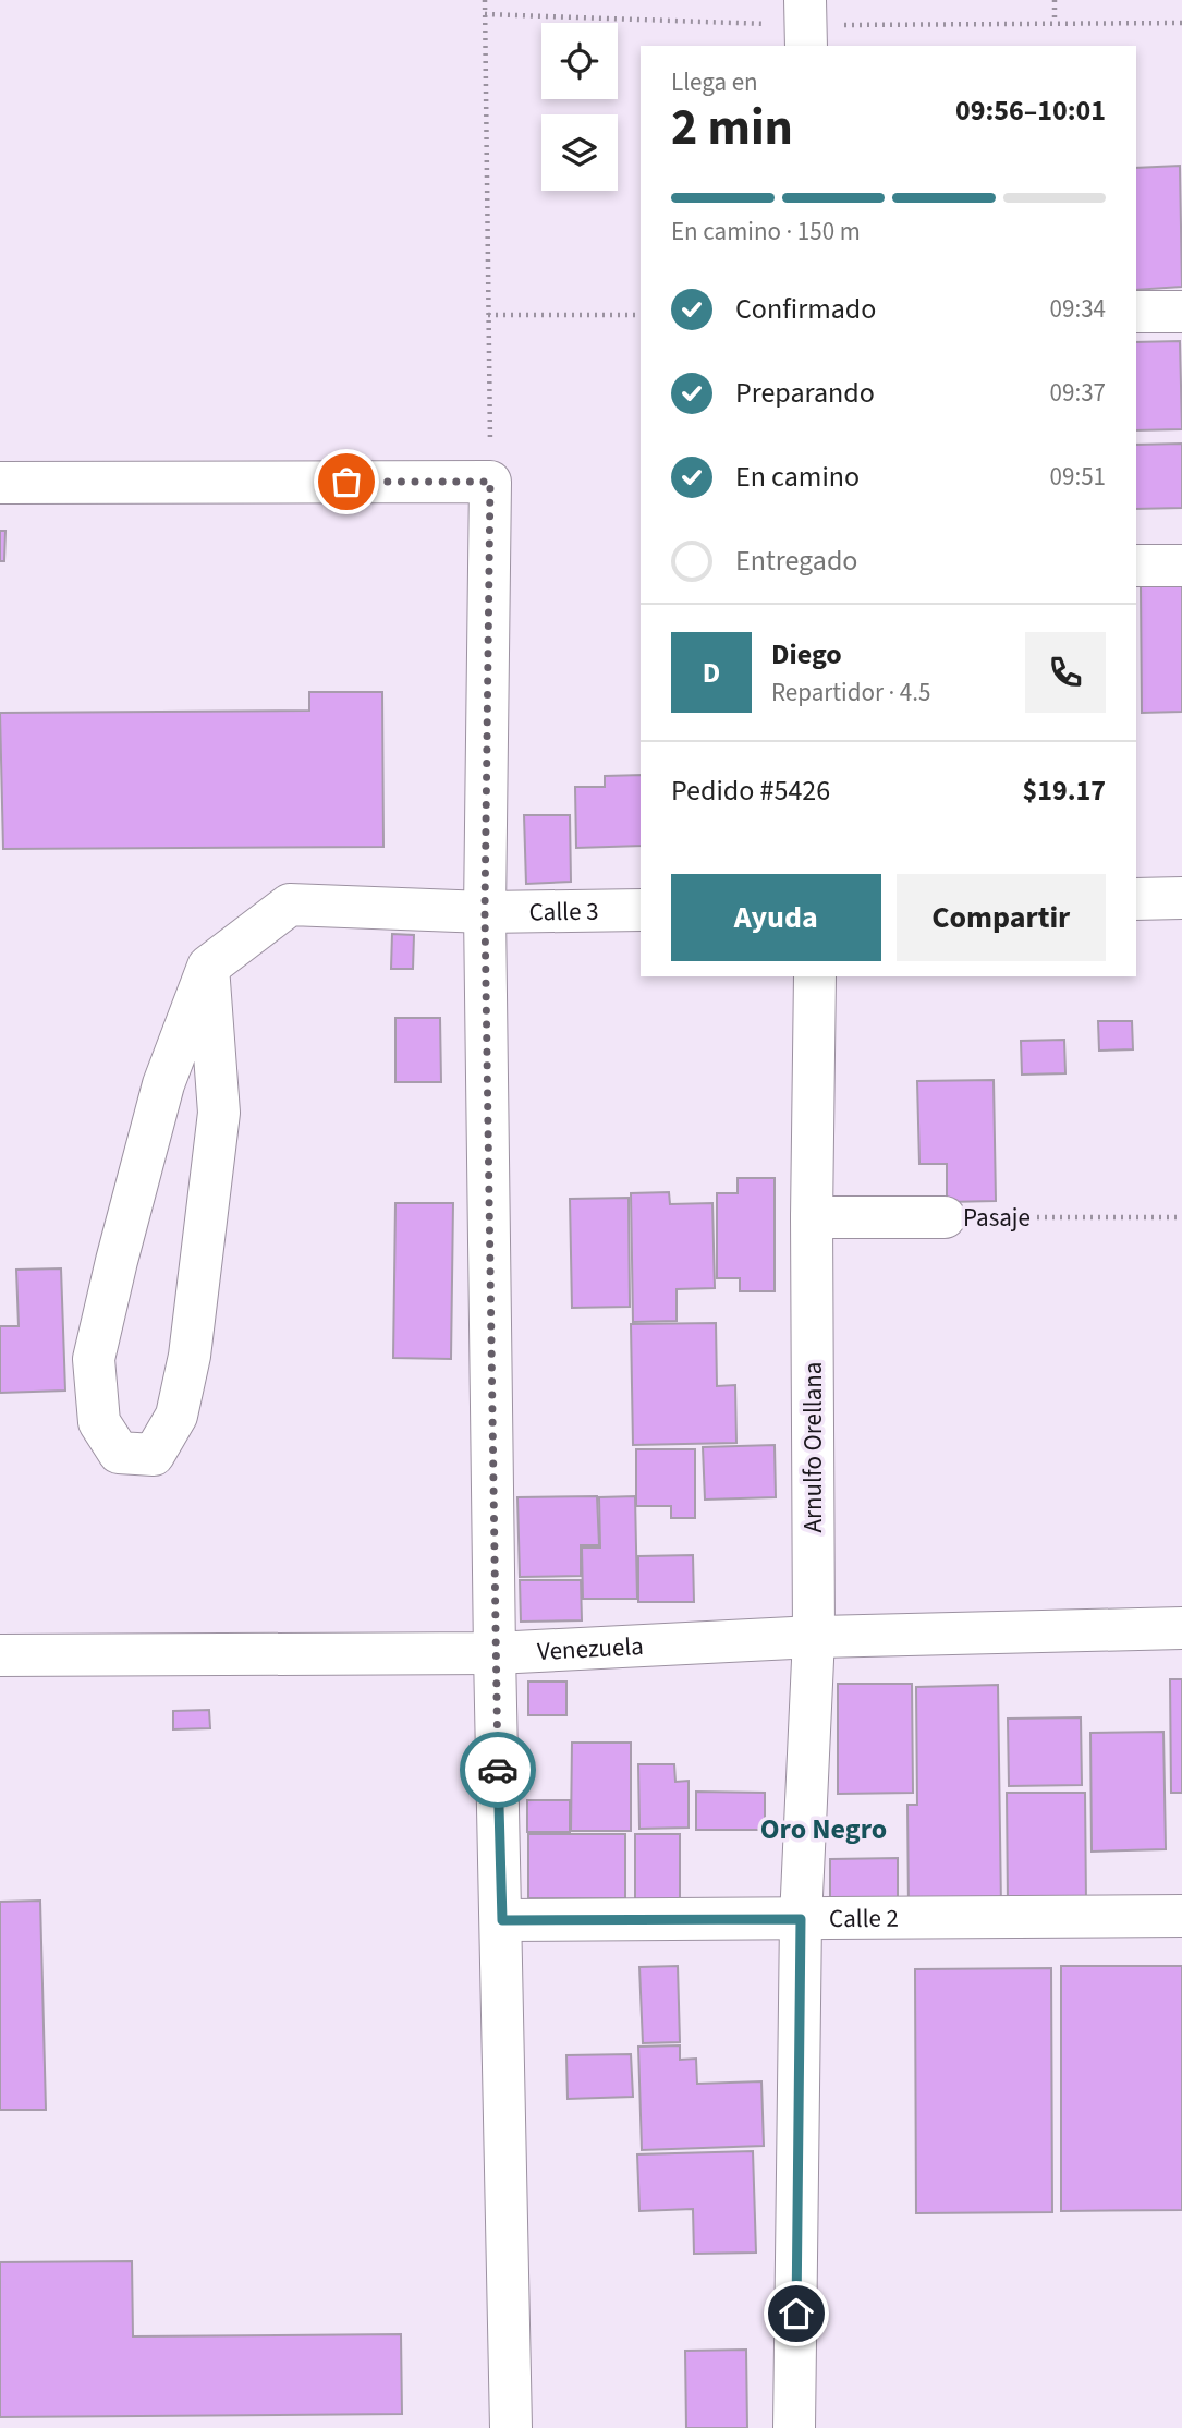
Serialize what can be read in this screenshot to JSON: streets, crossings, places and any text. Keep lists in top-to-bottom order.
{
  "streets": {
    "street": [
      "Calle 3",
      "Pasaje",
      "Arnulfo Orellana",
      "Venezuela",
      "Calle 2"
    ]
  },
  "crossings": [
    ["Pasaje", "Arnulfo Orellana"],
    ["Arnulfo Orellana", "Venezuela"],
    ["Arnulfo Orellana", "Calle 2"]
  ],
  "districts": ["Oro Negro"],
  "page": {
    "heading": ["2 min", "Llega en", "09:56–10:01"],
    "panel": [
      "Diego",
      "Repartidor · 4.5",
      "Pedido #5426",
      "$19.17"
    ],
    "bar": "En camino · 150 m",
    "list": [
      ["Confirmado", "09:34"],
      ["Preparando", "09:37"],
      ["En camino", "09:51"],
      "Entregado"
    ],
    "round": "D",
    "buttons": ["Ayuda", "Compartir"]
  }
}
